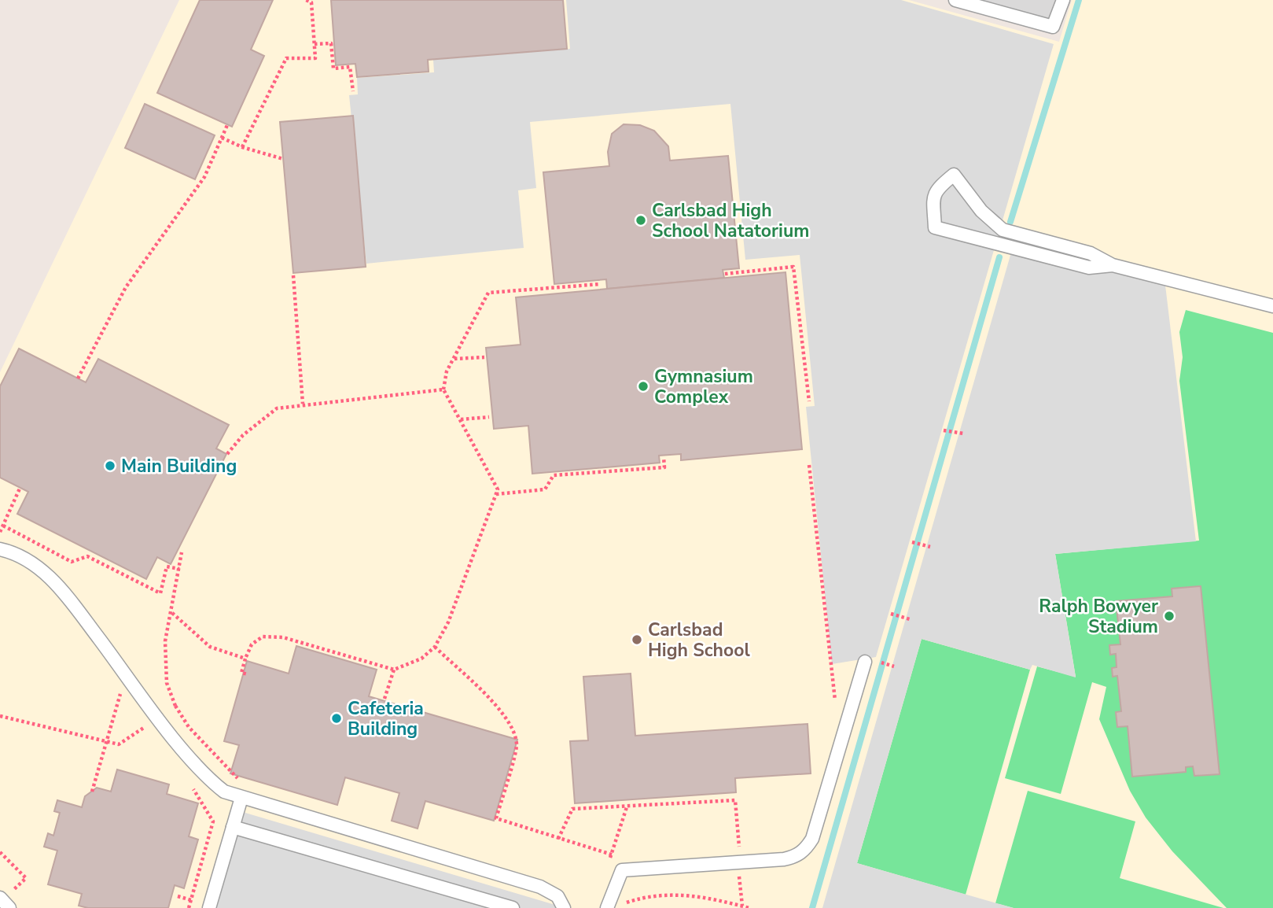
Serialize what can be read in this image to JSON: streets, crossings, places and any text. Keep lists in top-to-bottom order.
{
  "places": [
    "Carlsbad High School Natatorium",
    "Gymnasium Complex",
    "Main Building",
    "Ralph Bowyer Stadium",
    "Carlsbad High School",
    "Cafeteria Building"
  ]
}
